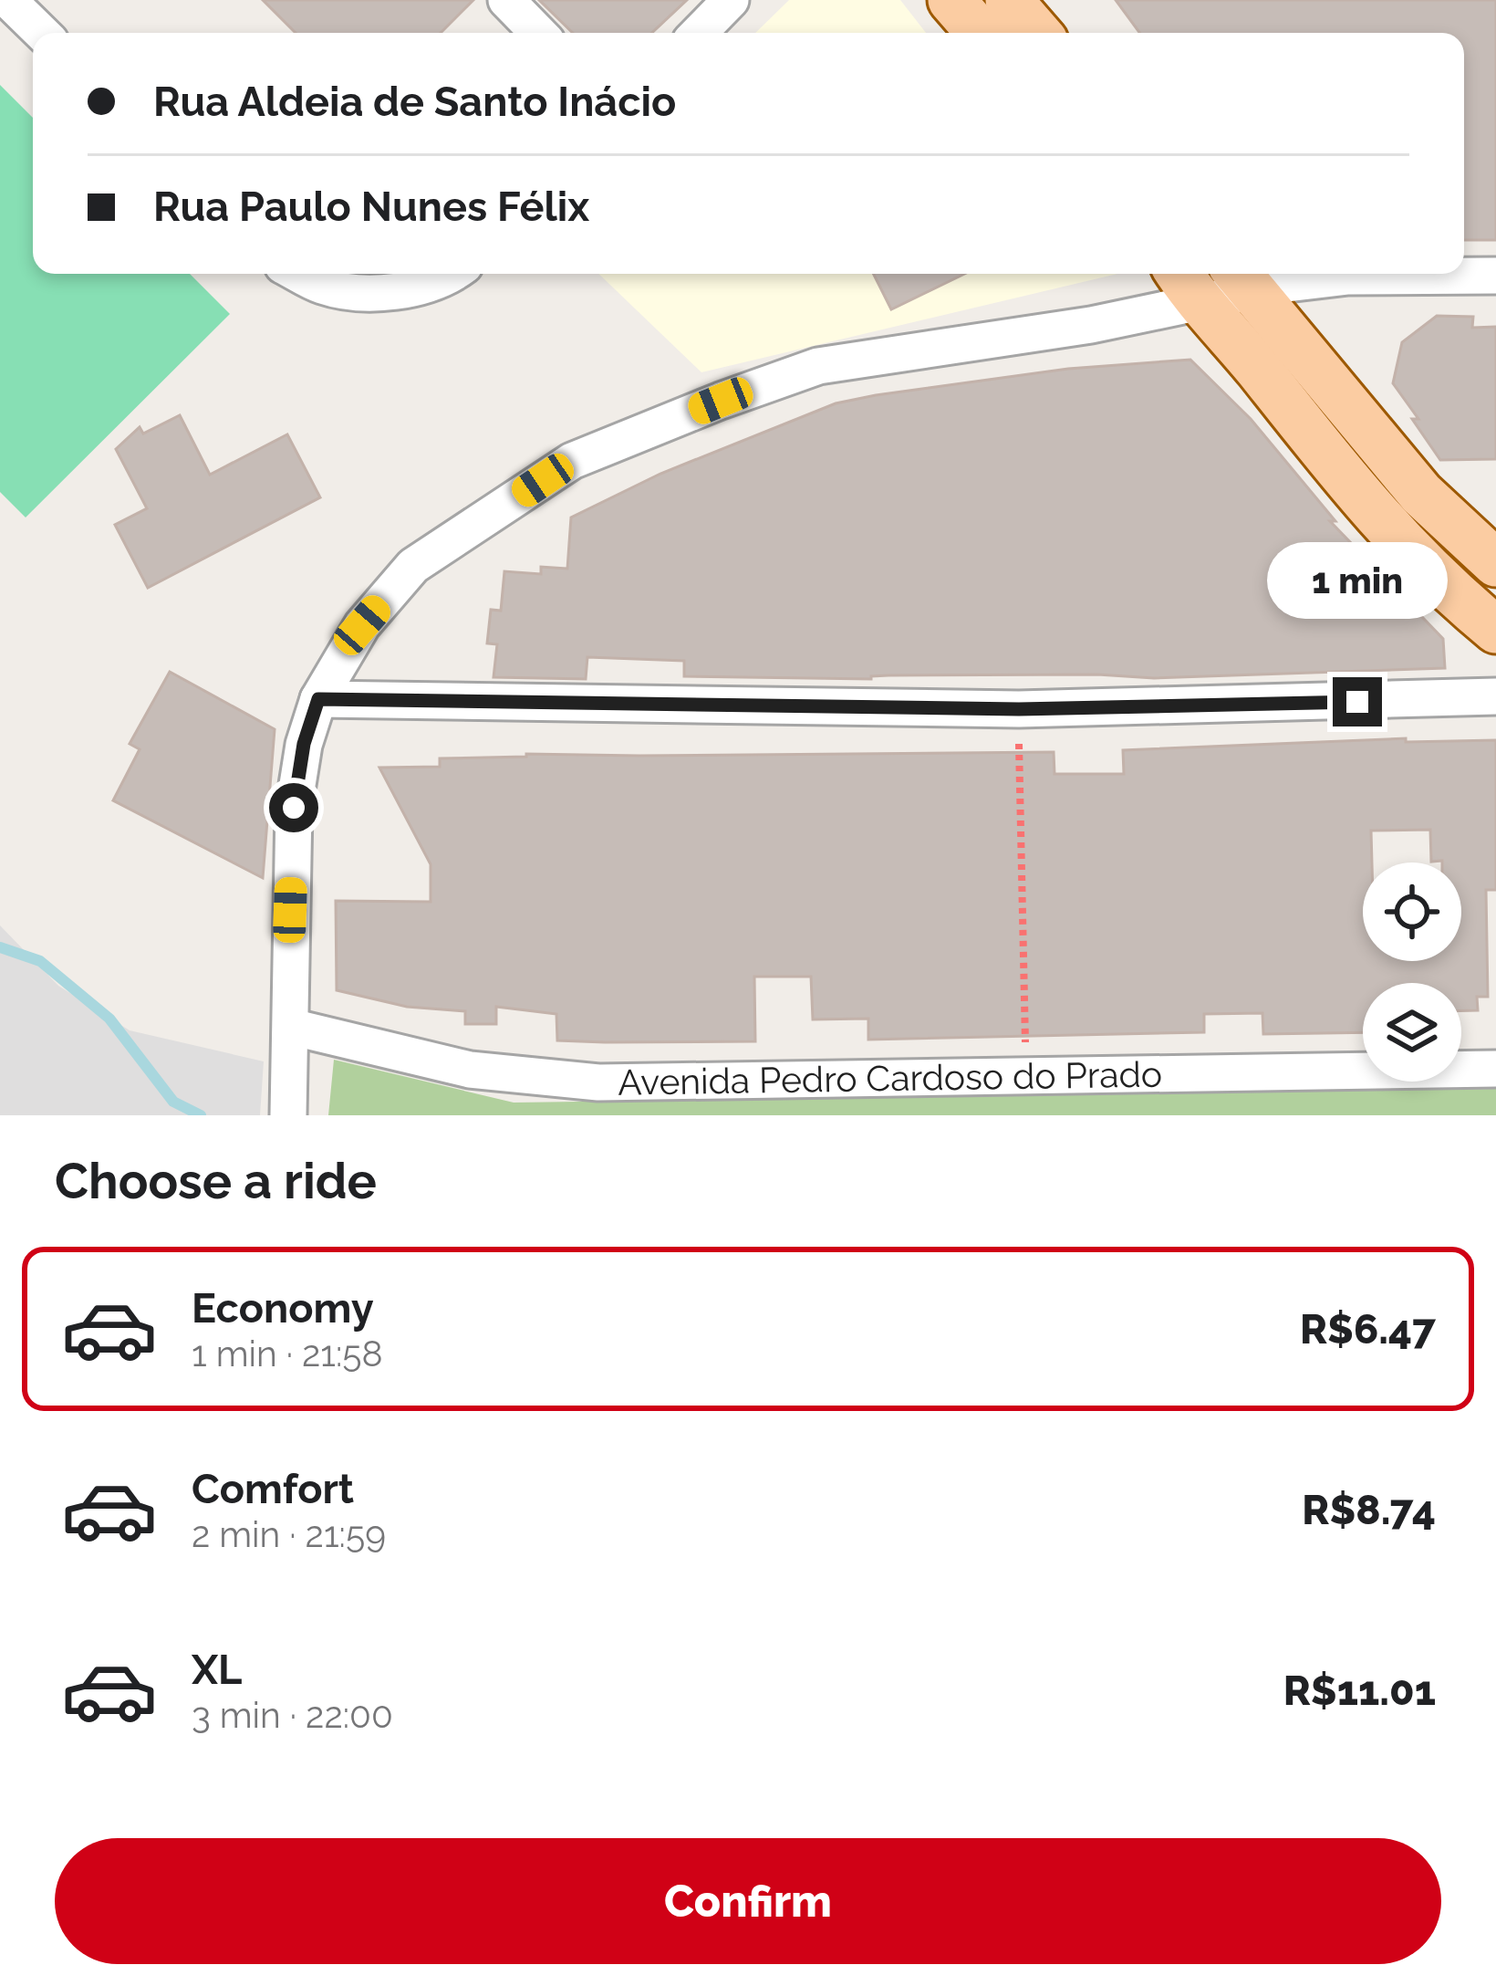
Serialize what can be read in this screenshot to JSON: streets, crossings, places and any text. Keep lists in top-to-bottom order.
{
  "streets": {
    "street": ["Avenida Pedro Cardoso do Prado"]
  },
  "page": {
    "banner": ["Rua Aldeia de Santo Inácio", "Rua Paulo Nunes Félix"],
    "bubble": "1 min",
    "heading": "Choose a ride",
    "list": [
      {
        "name": "Economy",
        "note": "1 min · 21:58",
        "value": "R$6.47"
      },
      {
        "name": "Comfort",
        "note": "2 min · 21:59",
        "value": "R$8.74"
      },
      {
        "name": "XL",
        "note": "3 min · 22:00",
        "value": "R$11.01"
      }
    ],
    "buttons": "Confirm"
  }
}
